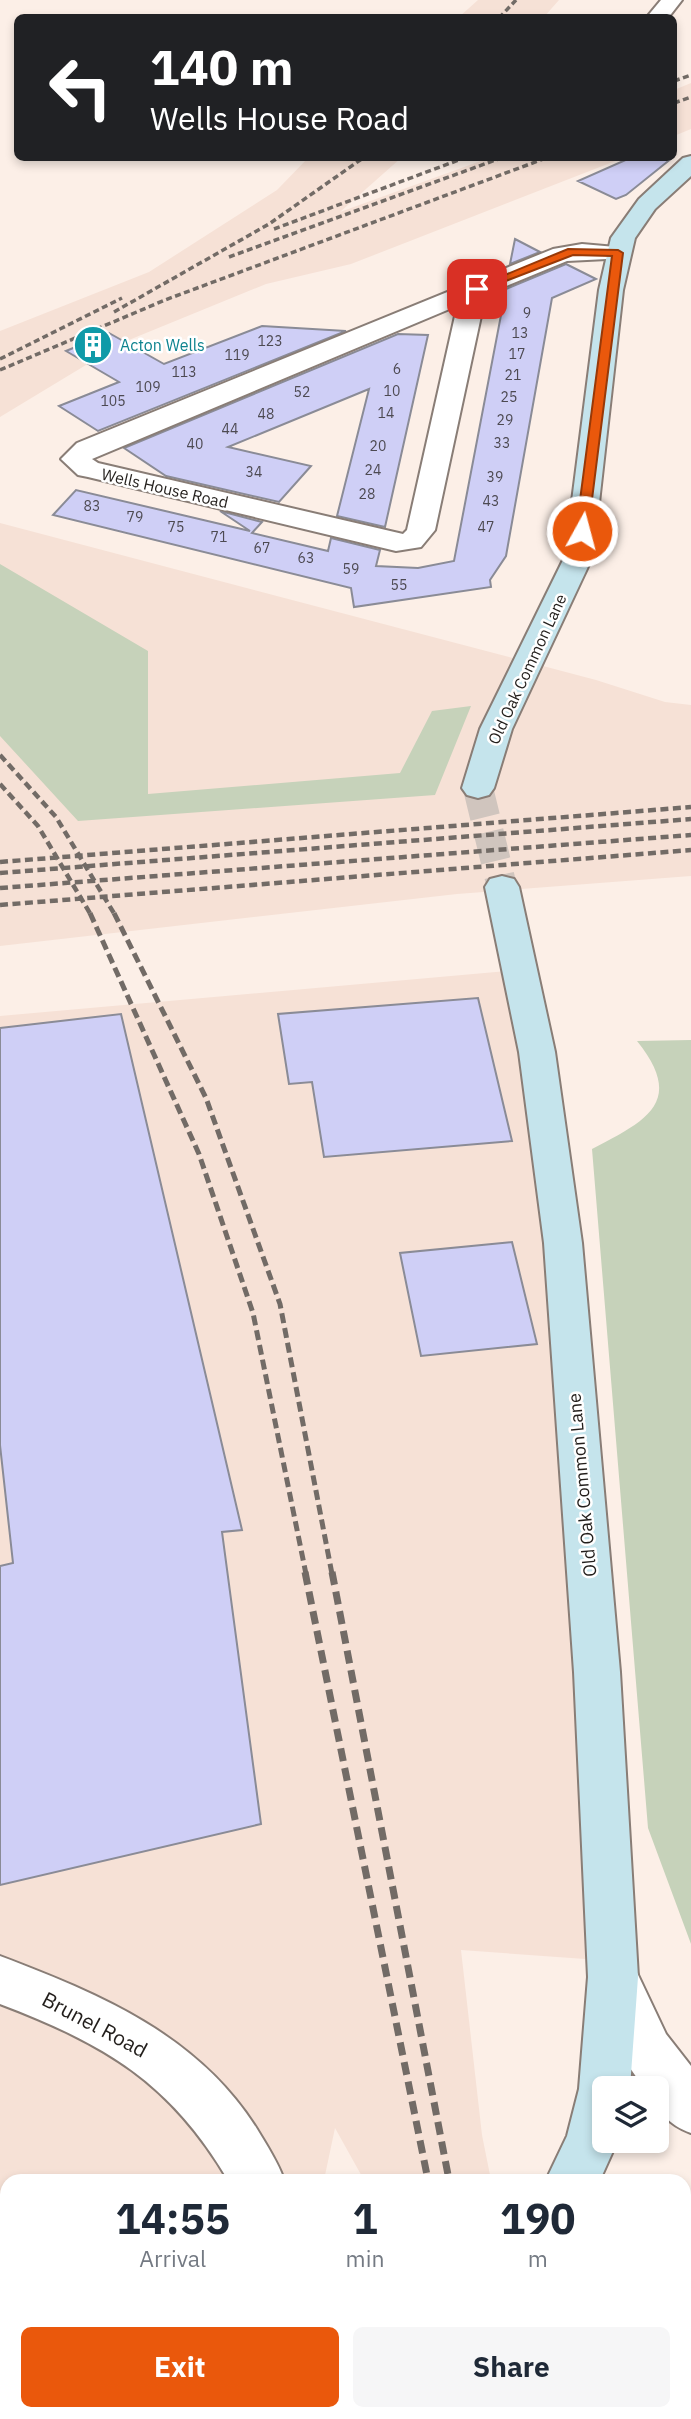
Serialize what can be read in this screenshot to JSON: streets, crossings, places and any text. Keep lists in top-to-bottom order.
{
  "streets": {
    "street": ["Wells House Road", "Old Oak Common Lane", "Brunel Road"]
  },
  "crossings": [
    ["Wells House Road", "Old Oak Common Lane"]
  ],
  "places": {
    "building": ["Acton Wells"]
  },
  "house_numbers": [
    "9",
    "13",
    "123",
    "17",
    "119",
    "6",
    "113",
    "21",
    "109",
    "10",
    "52",
    "25",
    "105",
    "14",
    "48",
    "29",
    "44",
    "33",
    "40",
    "20",
    "24",
    "34",
    "39",
    "28",
    "43",
    "83",
    "79",
    "75",
    "47",
    "71",
    "67",
    "63",
    "59",
    "55"
  ],
  "page": {
    "turn": ["140 m", "Wells House Road"],
    "eta": [
      "14:55",
      "Arrival",
      "1",
      "min",
      "190",
      "m"
    ],
    "buttons": ["Exit", "Share"]
  }
}
